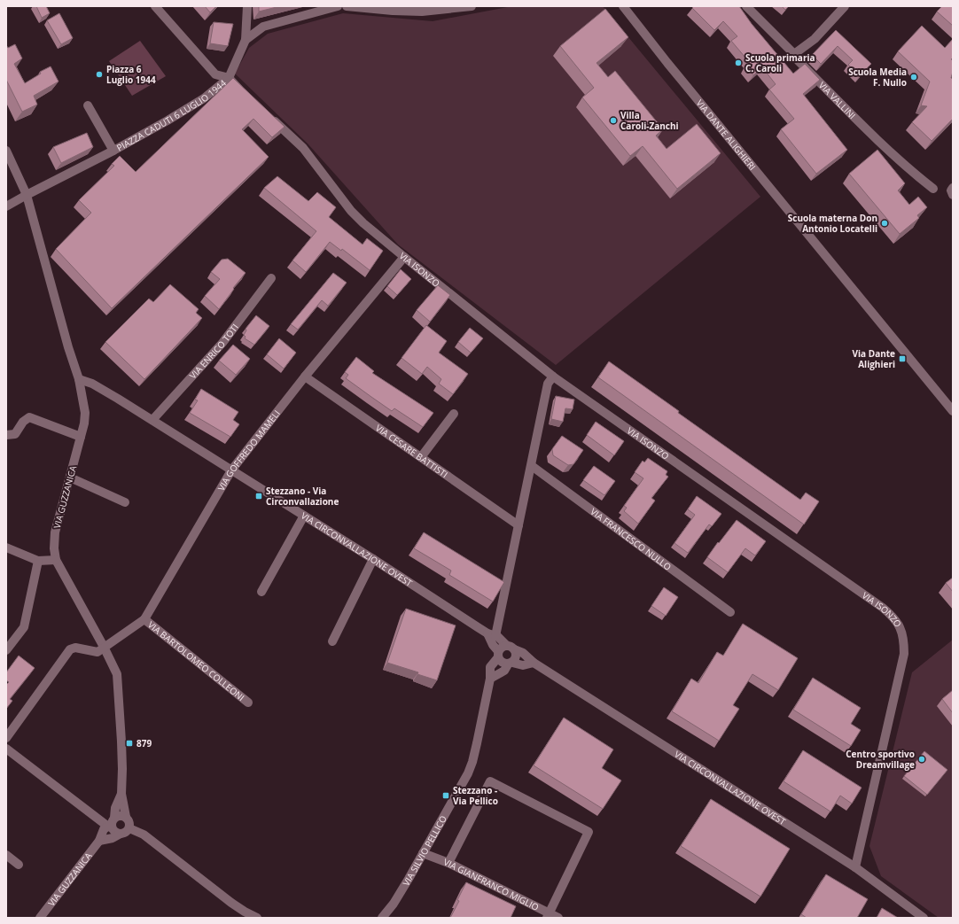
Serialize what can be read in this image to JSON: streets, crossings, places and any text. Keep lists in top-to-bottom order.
{
  "streets": {
    "street": [
      "VIA VALLINI",
      "PIAZZA CADUTI 6 LUGLIO 1944",
      "VIA DANTE ALIGHIERI",
      "VIA ISONZO",
      "VIA ENRICO TOTI",
      "VIA GOFFREDO MAMELI",
      "VIA CESARE BATTISTI",
      "VIA GUZZANICA",
      "VIA FRANCESCO NULLO",
      "VIA CIRCONVALLAZIONE OVEST",
      "VIA BARTOLOMEO COLLEONI",
      "VIA SILVIO PELLICO",
      "VIA GIANFRANCO MIGLIO"
    ]
  },
  "crossings": [
    ["PIAZZA CADUTI 6 LUGLIO 1944", "VIA GUZZANICA"],
    ["VIA ISONZO", "VIA GOFFREDO MAMELI"],
    ["VIA ISONZO", "VIA CIRCONVALLAZIONE OVEST"],
    ["VIA ENRICO TOTI", "VIA CIRCONVALLAZIONE OVEST"],
    ["VIA GOFFREDO MAMELI", "VIA CESARE BATTISTI"],
    ["VIA GOFFREDO MAMELI", "VIA GUZZANICA"],
    ["VIA GOFFREDO MAMELI", "VIA CIRCONVALLAZIONE OVEST"],
    ["VIA GOFFREDO MAMELI", "VIA BARTOLOMEO COLLEONI"],
    ["VIA GUZZANICA", "VIA CIRCONVALLAZIONE OVEST"],
    ["VIA CIRCONVALLAZIONE OVEST", "VIA SILVIO PELLICO"],
    ["VIA SILVIO PELLICO", "VIA GIANFRANCO MIGLIO"]
  ],
  "places": {
    "other": [
      "Scuola primaria C. Caroli",
      "Piazza 6 Luglio 1944",
      "Scuola Media F. Nullo",
      "Villa Caroli-Zanchi",
      "Scuola materna Don Antonio Locatelli",
      "Centro sportivo Dreamvillage"
    ],
    "transit": [
      "Via Dante Alighieri",
      "Stezzano - Via Circonvallazione",
      "879",
      "Stezzano - Via Pellico"
    ]
  }
}
